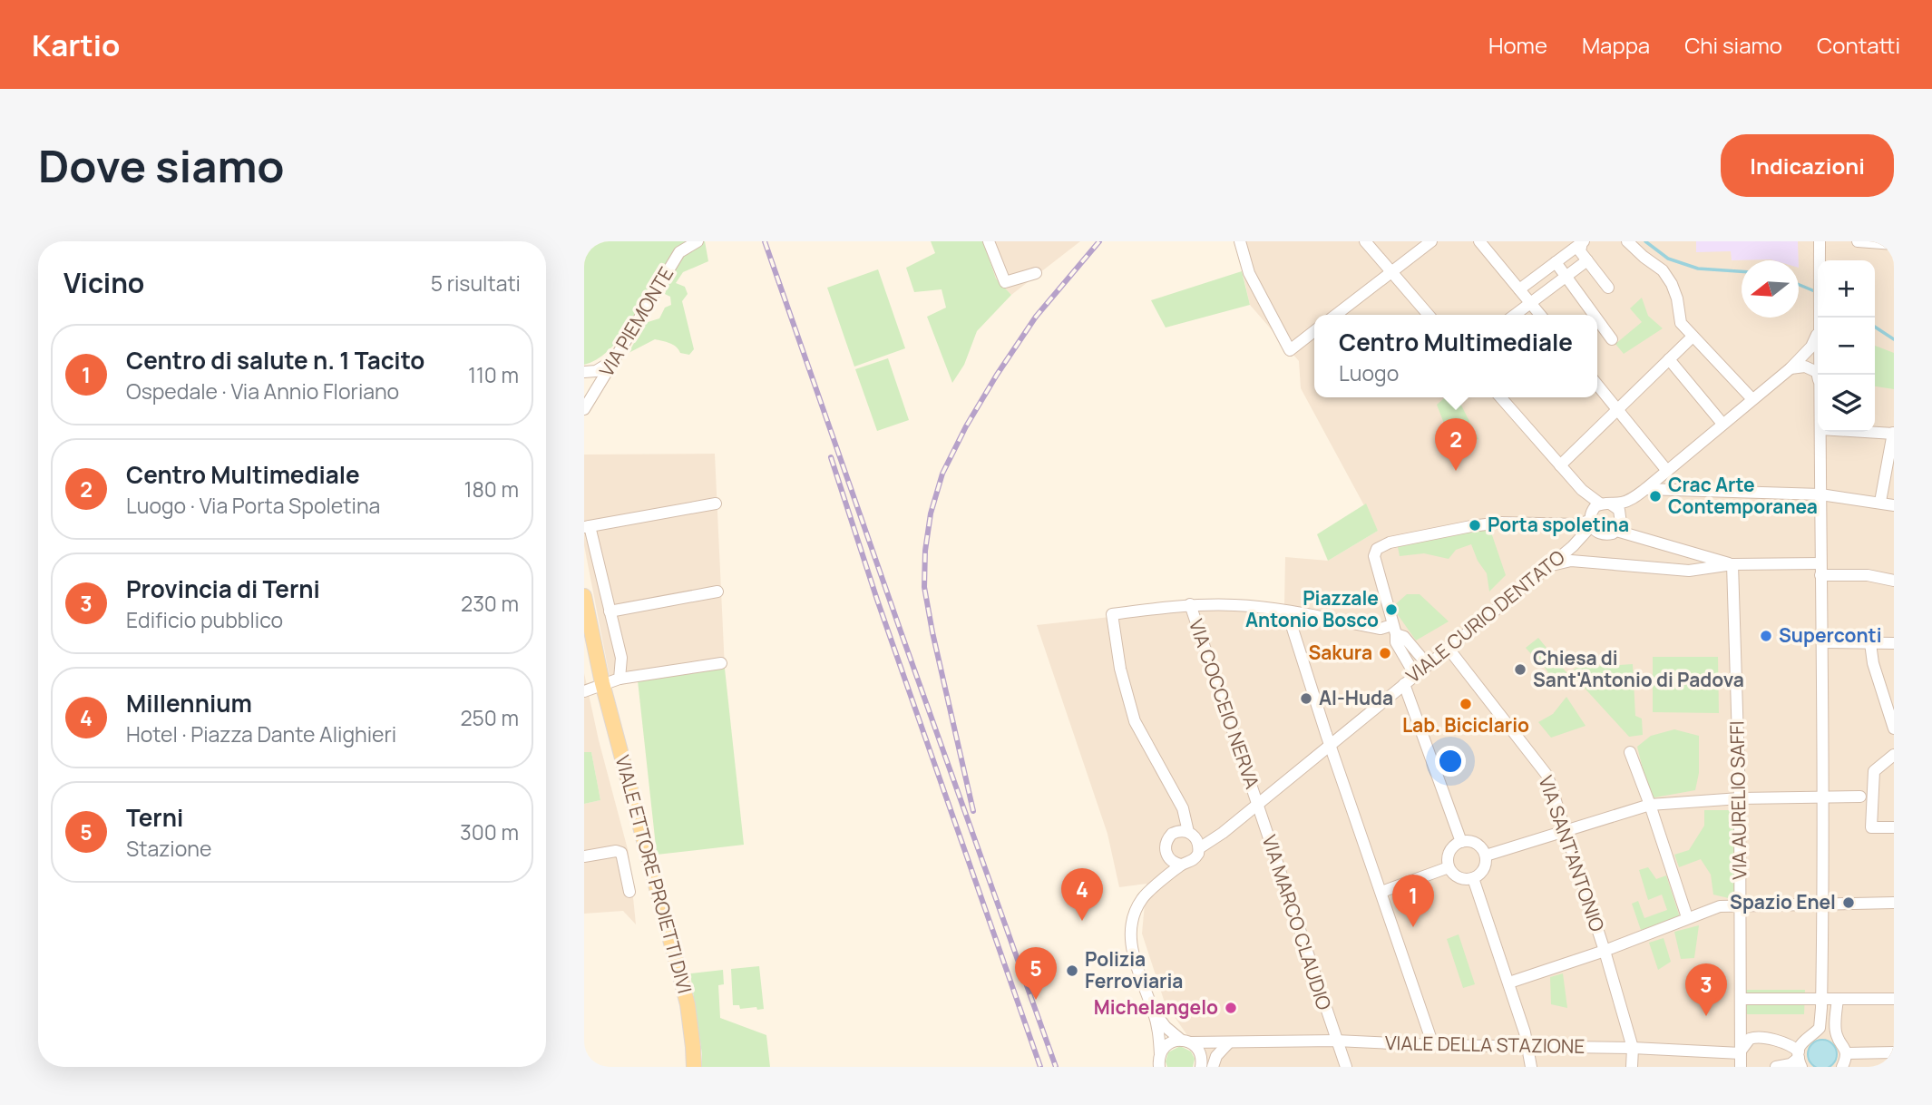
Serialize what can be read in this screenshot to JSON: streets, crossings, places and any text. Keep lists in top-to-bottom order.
{
  "streets": {
    "main road": ["VIALE ETTORE PROIETTI DIVI"],
    "street": [
      "VIA PIEMONTE",
      "VIALE CURIO DENTATO",
      "VIA COCCEIO NERVA",
      "VIA AURELIO SAFFI",
      "VIA SANT'ANTONIO",
      "VIA MARCO CLAUDIO",
      "VIALE DELLA STAZIONE"
    ]
  },
  "crossings": [
    ["VIALE CURIO DENTATO", "VIA COCCEIO NERVA"],
    ["VIALE CURIO DENTATO", "VIA SANT'ANTONIO"],
    ["VIALE CURIO DENTATO", "VIA MARCO CLAUDIO"],
    ["VIA COCCEIO NERVA", "VIA MARCO CLAUDIO"],
    ["VIA AURELIO SAFFI", "VIALE DELLA STAZIONE"],
    ["VIA SANT'ANTONIO", "VIALE DELLA STAZIONE"],
    ["VIA MARCO CLAUDIO", "VIALE DELLA STAZIONE"]
  ],
  "places": [
    "Crac Arte Contemporanea",
    "Porta spoletina",
    "Piazzale Antonio Bosco",
    "Superconti",
    "Sakura",
    "Chiesa di Sant'Antonio di Padova",
    "Al-Huda",
    "Lab. Biciclario",
    "Spazio Enel",
    "Polizia Ferroviaria",
    "Michelangelo"
  ],
  "north": "left",
  "page": {
    "header": "Kartio",
    "nav": [
      "Home",
      "Mappa",
      "Chi siamo",
      "Contatti"
    ],
    "buttons": "Indicazioni",
    "title": "Dove siamo",
    "heading": ["Vicino", "5 risultati"],
    "map_buttons": ["+", "−"],
    "popup": ["Centro Multimediale", "Luogo"],
    "list": [
      {
        "mark": "1",
        "name": "Centro di salute n. 1 Tacito",
        "note": "Ospedale · Via Annio Floriano",
        "value": "110 m"
      },
      {
        "mark": "2",
        "name": "Centro Multimediale",
        "note": "Luogo · Via Porta Spoletina",
        "value": "180 m"
      },
      {
        "mark": "3",
        "name": "Provincia di Terni",
        "note": "Edificio pubblico",
        "value": "230 m"
      },
      {
        "mark": "4",
        "name": "Millennium",
        "note": "Hotel · Piazza Dante Alighieri",
        "value": "250 m"
      },
      {
        "mark": "5",
        "name": "Terni",
        "note": "Stazione",
        "value": "300 m"
      }
    ],
    "pins": [
      "2",
      "4",
      "1",
      "5",
      "3"
    ]
  }
}
